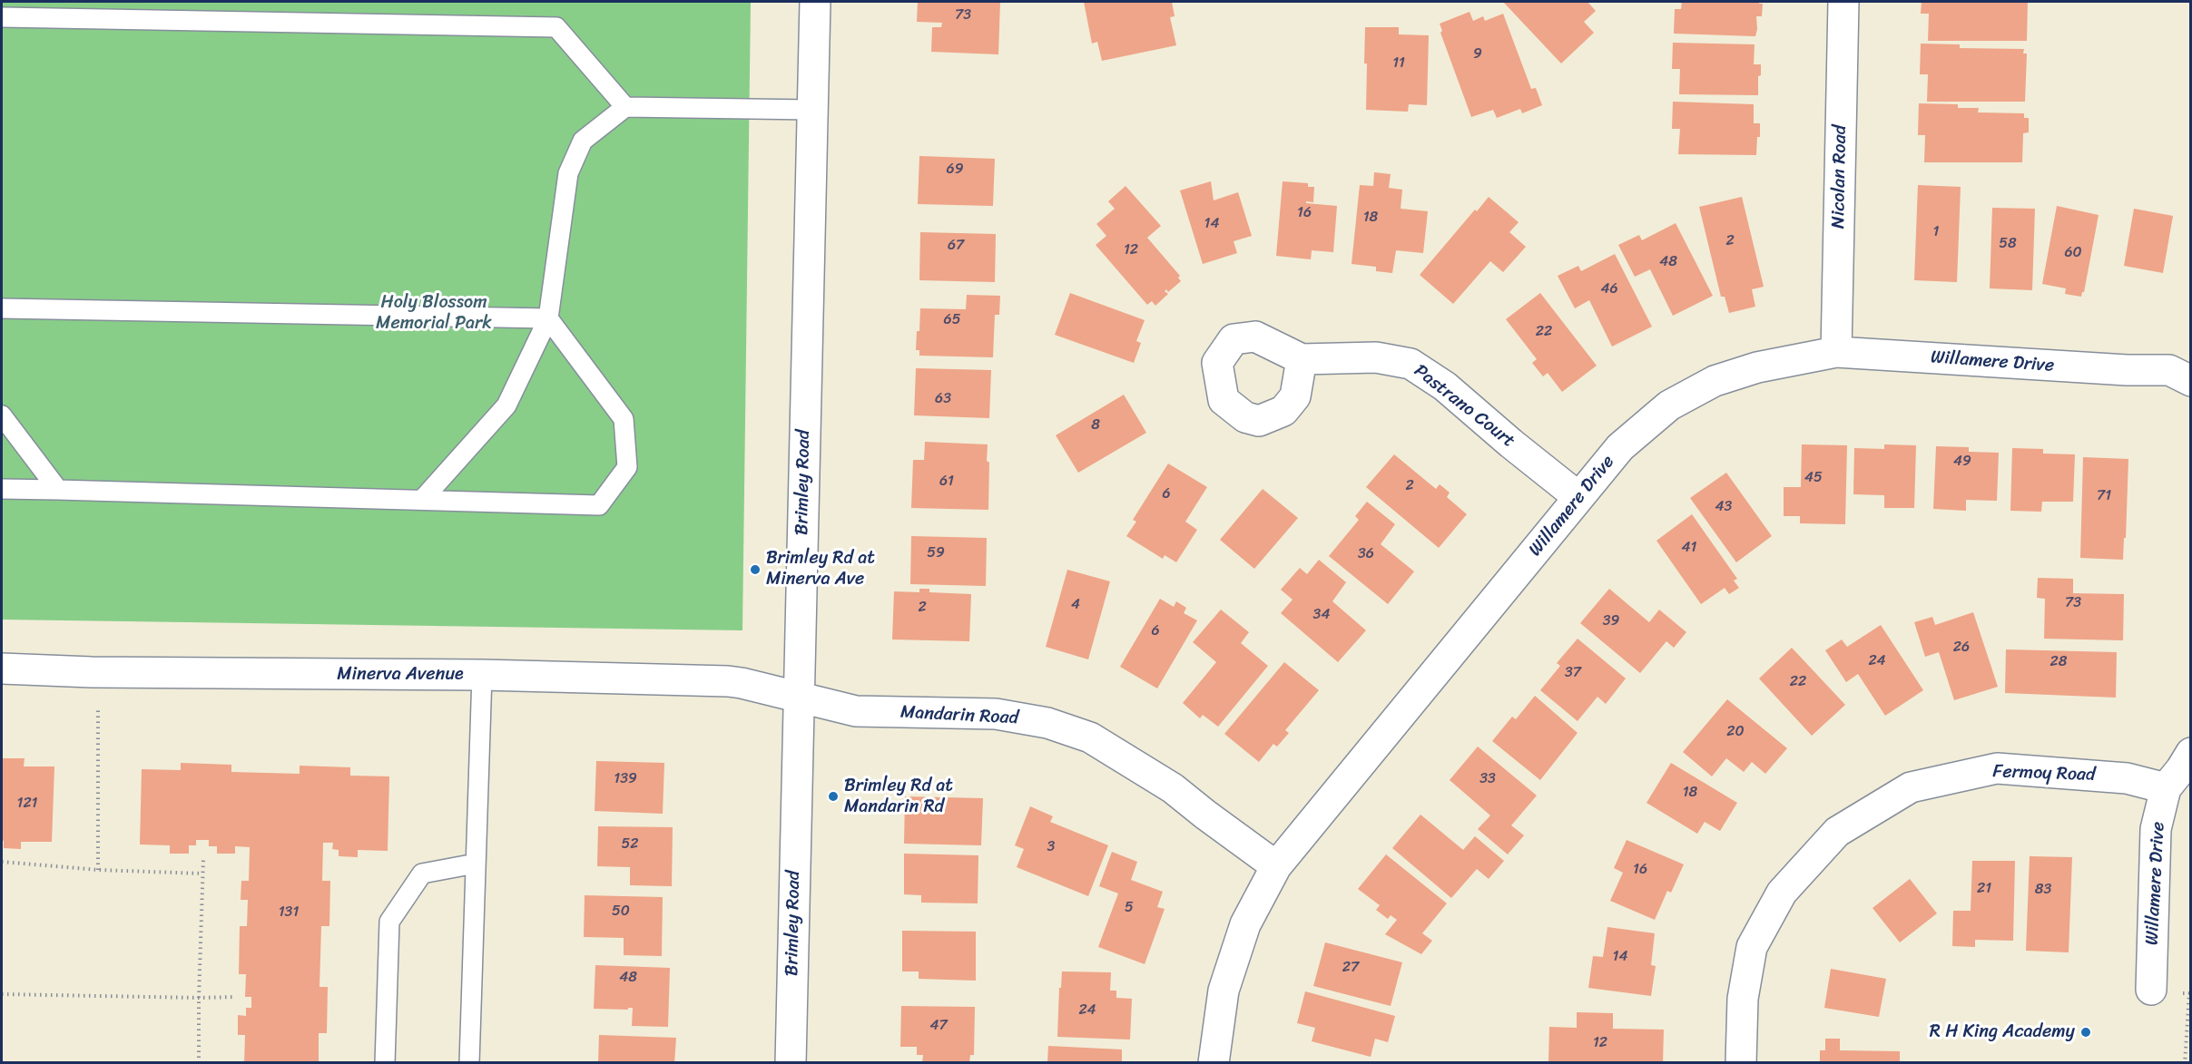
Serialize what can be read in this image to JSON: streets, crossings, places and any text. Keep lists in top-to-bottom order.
{
  "streets": {
    "street": [
      "Nicolan Road",
      "Willamere Drive",
      "Pastrano Court",
      "Brimley Road",
      "Minerva Avenue",
      "Mandarin Road",
      "Fermoy Road"
    ]
  },
  "crossings": [
    ["Nicolan Road", "Willamere Drive"],
    ["Willamere Drive", "Pastrano Court"],
    ["Willamere Drive", "Mandarin Road"],
    ["Willamere Drive", "Fermoy Road"],
    ["Brimley Road", "Minerva Avenue"],
    ["Brimley Road", "Mandarin Road"],
    ["Minerva Avenue", "Mandarin Road"]
  ],
  "parks": ["Holy Blossom Memorial Park"],
  "places": ["Brimley Rd at Minerva Ave", "Brimley Rd at Mandarin Rd", "R H King Academy"],
  "house_numbers": [
    "73",
    "9",
    "11",
    "69",
    "16",
    "18",
    "14",
    "1",
    "2",
    "58",
    "67",
    "12",
    "60",
    "48",
    "46",
    "65",
    "22",
    "63",
    "8",
    "49",
    "45",
    "61",
    "2",
    "6",
    "71",
    "43",
    "41",
    "59",
    "36",
    "73",
    "4",
    "2",
    "34",
    "39",
    "6",
    "26",
    "24",
    "28",
    "37",
    "22",
    "20",
    "139",
    "33",
    "18",
    "121",
    "52",
    "3",
    "16",
    "21",
    "83",
    "5",
    "50",
    "131",
    "14",
    "27",
    "48",
    "24",
    "47",
    "12"
  ]
}
